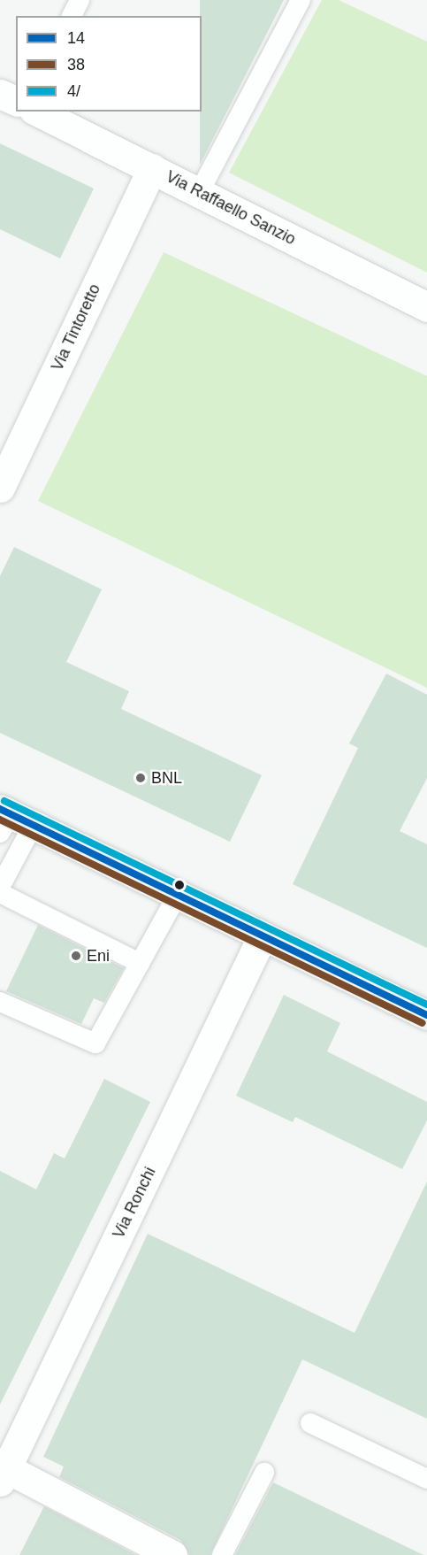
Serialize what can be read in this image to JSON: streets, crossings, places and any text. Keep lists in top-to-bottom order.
{
  "streets": {
    "street": ["Via Raffaello Sanzio", "Via Tintoretto", "Via Ronchi"]
  },
  "crossings": [
    ["Via Raffaello Sanzio", "Via Tintoretto"]
  ],
  "places": ["BNL", "Eni"],
  "lines": ["transit line 4/", "transit line 14", "transit line 38"],
  "legend": ["14", "38", "4/"]
}
